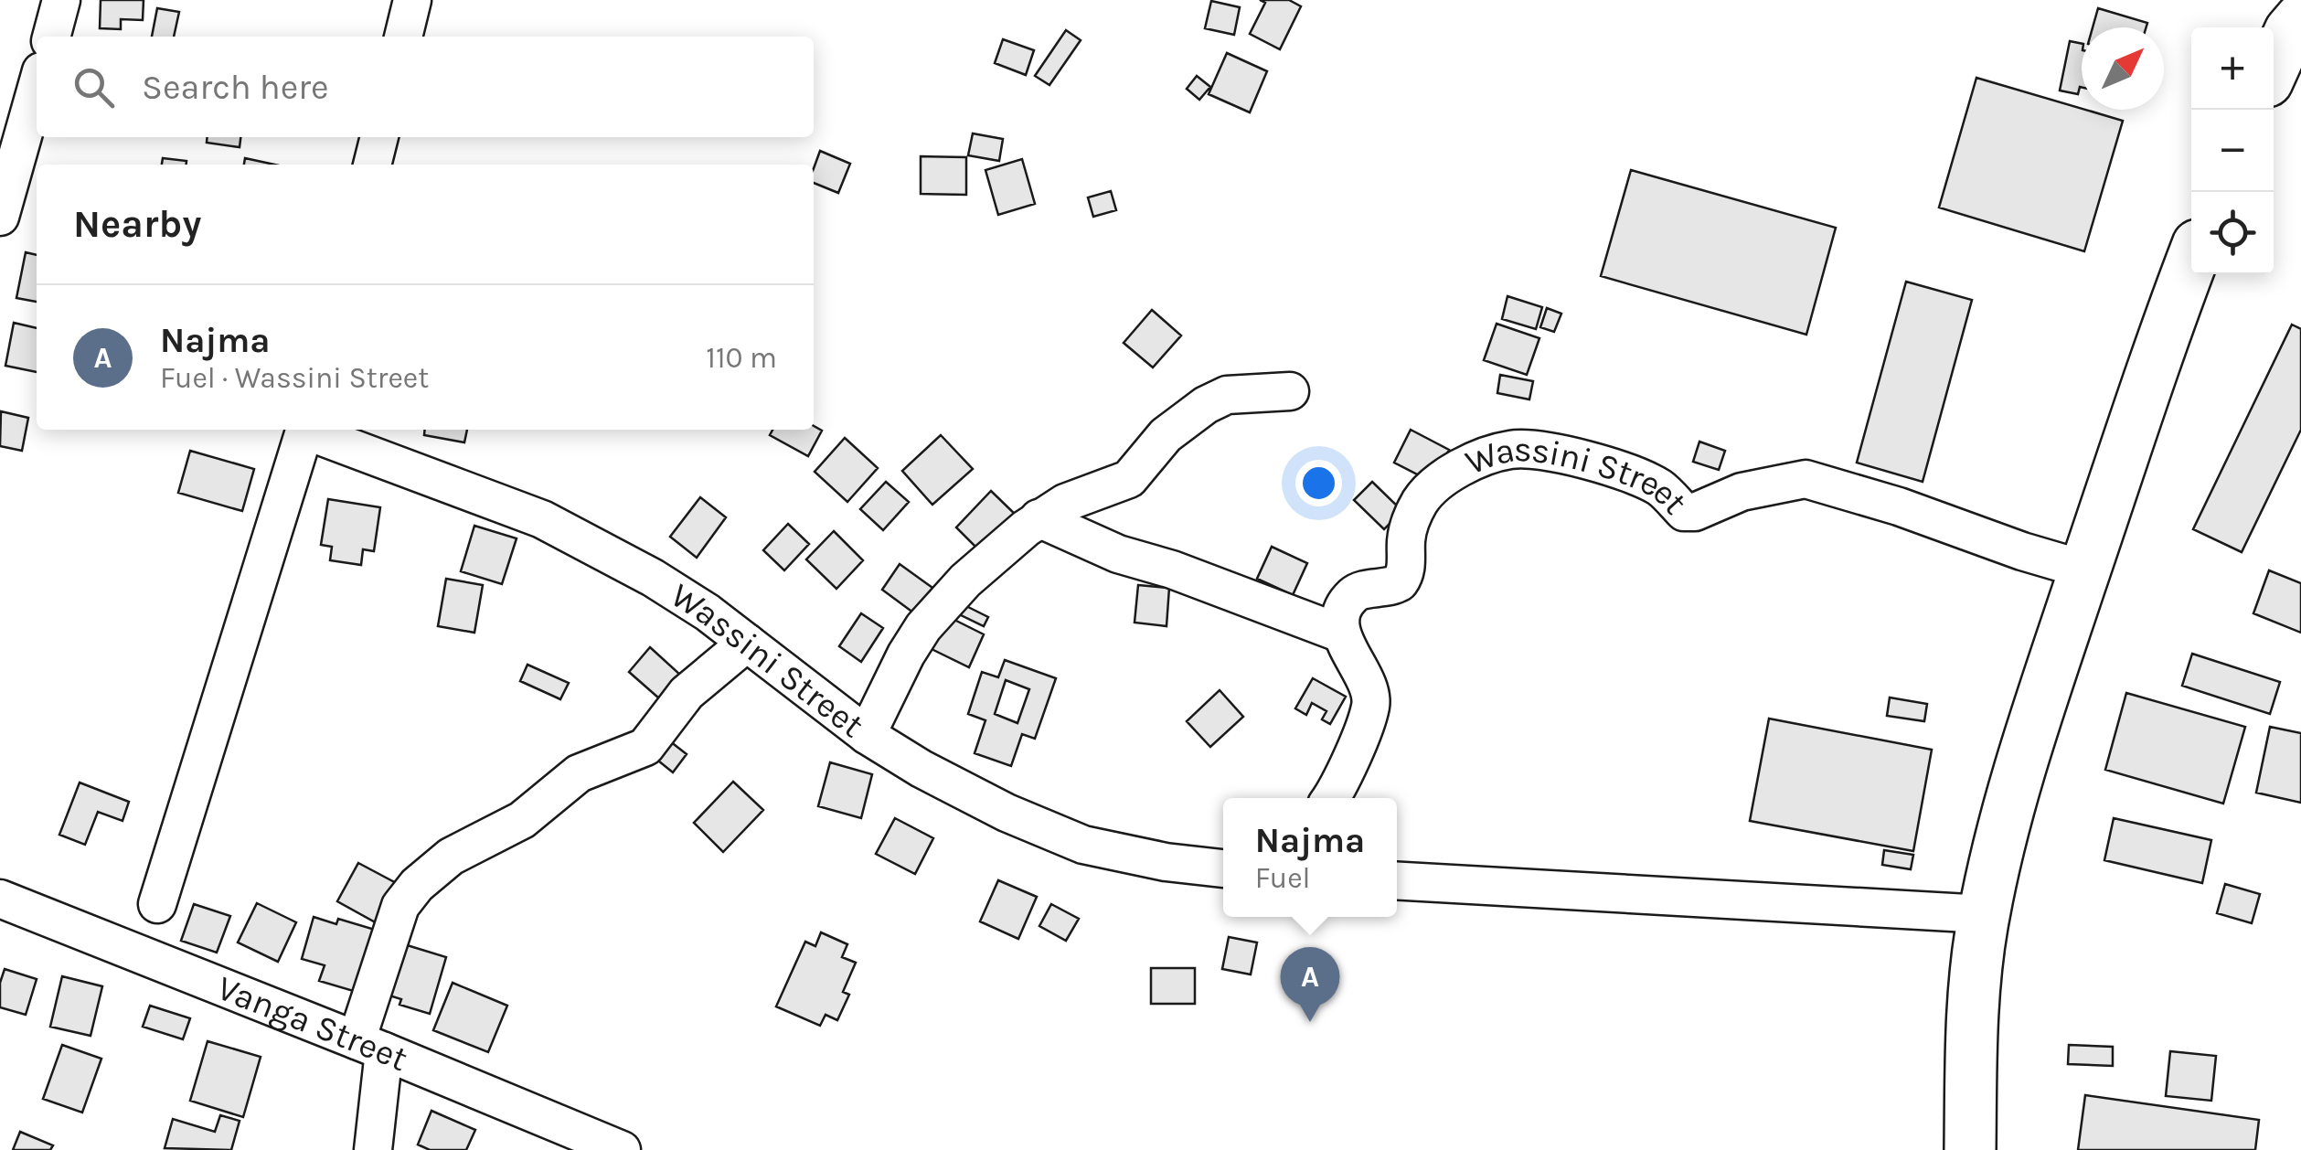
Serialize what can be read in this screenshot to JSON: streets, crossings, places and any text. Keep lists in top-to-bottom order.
{
  "streets": {
    "street": ["Wassini Street", "Vanga Street"]
  },
  "north": "top right",
  "page": {
    "map_buttons": ["+", "−"],
    "search": "Search here",
    "heading": "Nearby",
    "list": [
      {
        "mark": "A",
        "name": "Najma",
        "note": "Fuel · Wassini Street",
        "value": "110 m"
      }
    ],
    "popup": ["Najma", "Fuel"],
    "pins": "A"
  }
}
